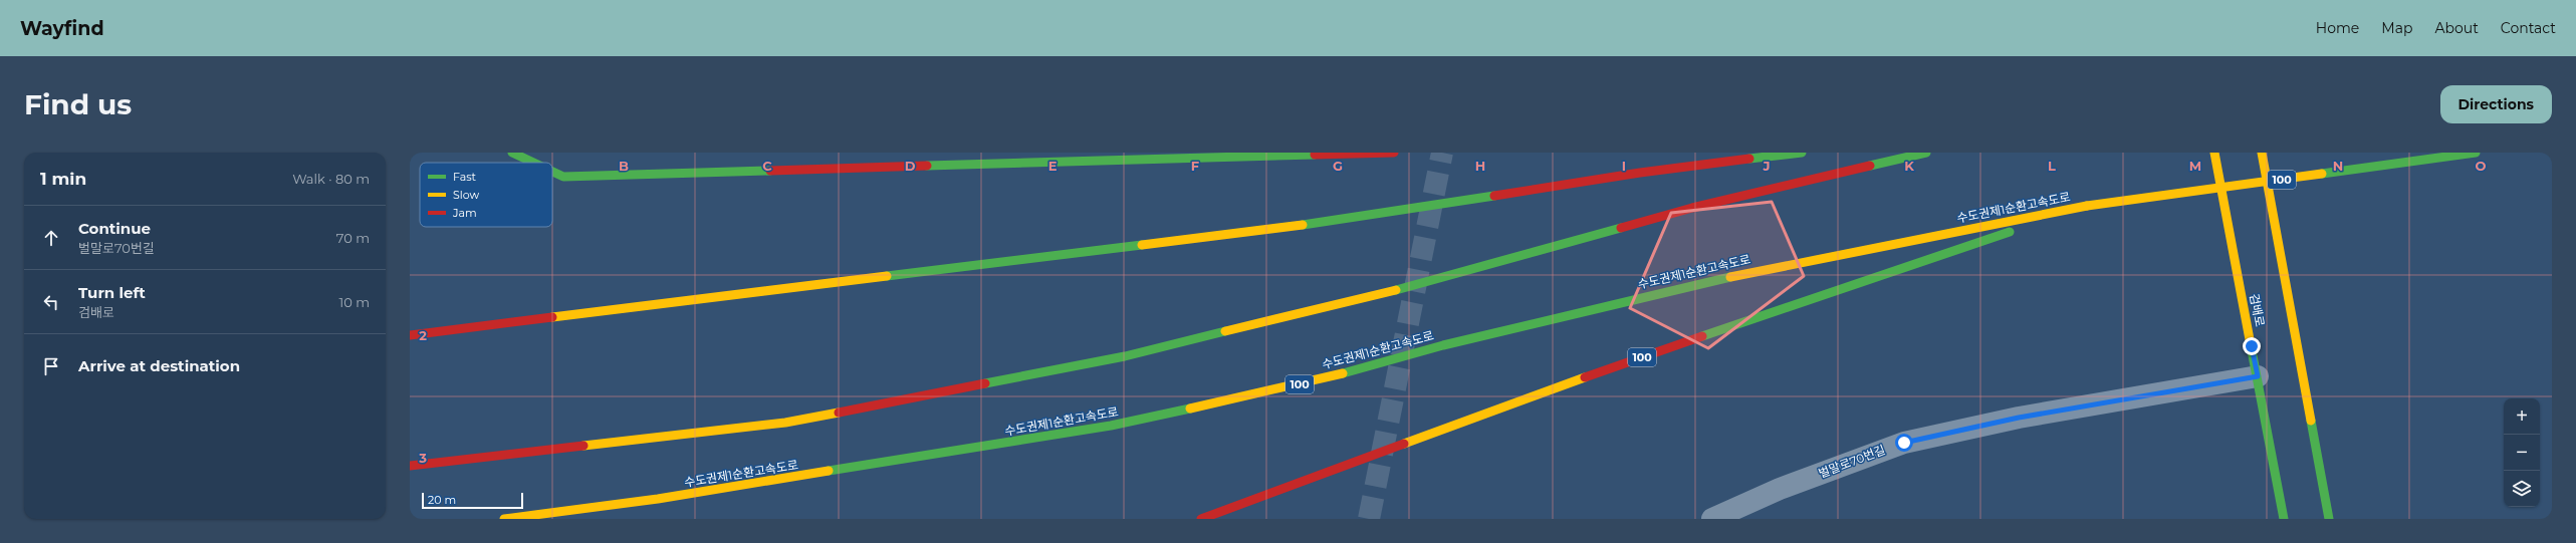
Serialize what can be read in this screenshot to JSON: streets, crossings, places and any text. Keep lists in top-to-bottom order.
{
  "streets": {
    "main road": ["100", "수도권제1순환고속도로", "검배로"],
    "street": ["벌말로70번길"]
  },
  "crossings": [
    ["검배로", "벌말로70번길"]
  ],
  "legend": ["Fast", "Slow", "Jam"],
  "scale_bar": "20 m",
  "page": {
    "header": "Wayfind",
    "nav": [
      "Home",
      "Map",
      "About",
      "Contact"
    ],
    "buttons": "Directions",
    "title": "Find us",
    "heading": ["1 min", "Walk · 80 m"],
    "list": [
      ["Continue", "벌말로70번길", "70 m"],
      ["Turn left", "검배로", "10 m"],
      "Arrive at destination"
    ],
    "map_buttons": ["+", "−"],
    "scale": "20 m"
  },
  "grid": {
    "columns": [
      "B",
      "C",
      "D",
      "E",
      "F",
      "G",
      "H",
      "I",
      "J",
      "K",
      "L",
      "M",
      "N",
      "O"
    ],
    "rows": ["2", "3"]
  }
}
